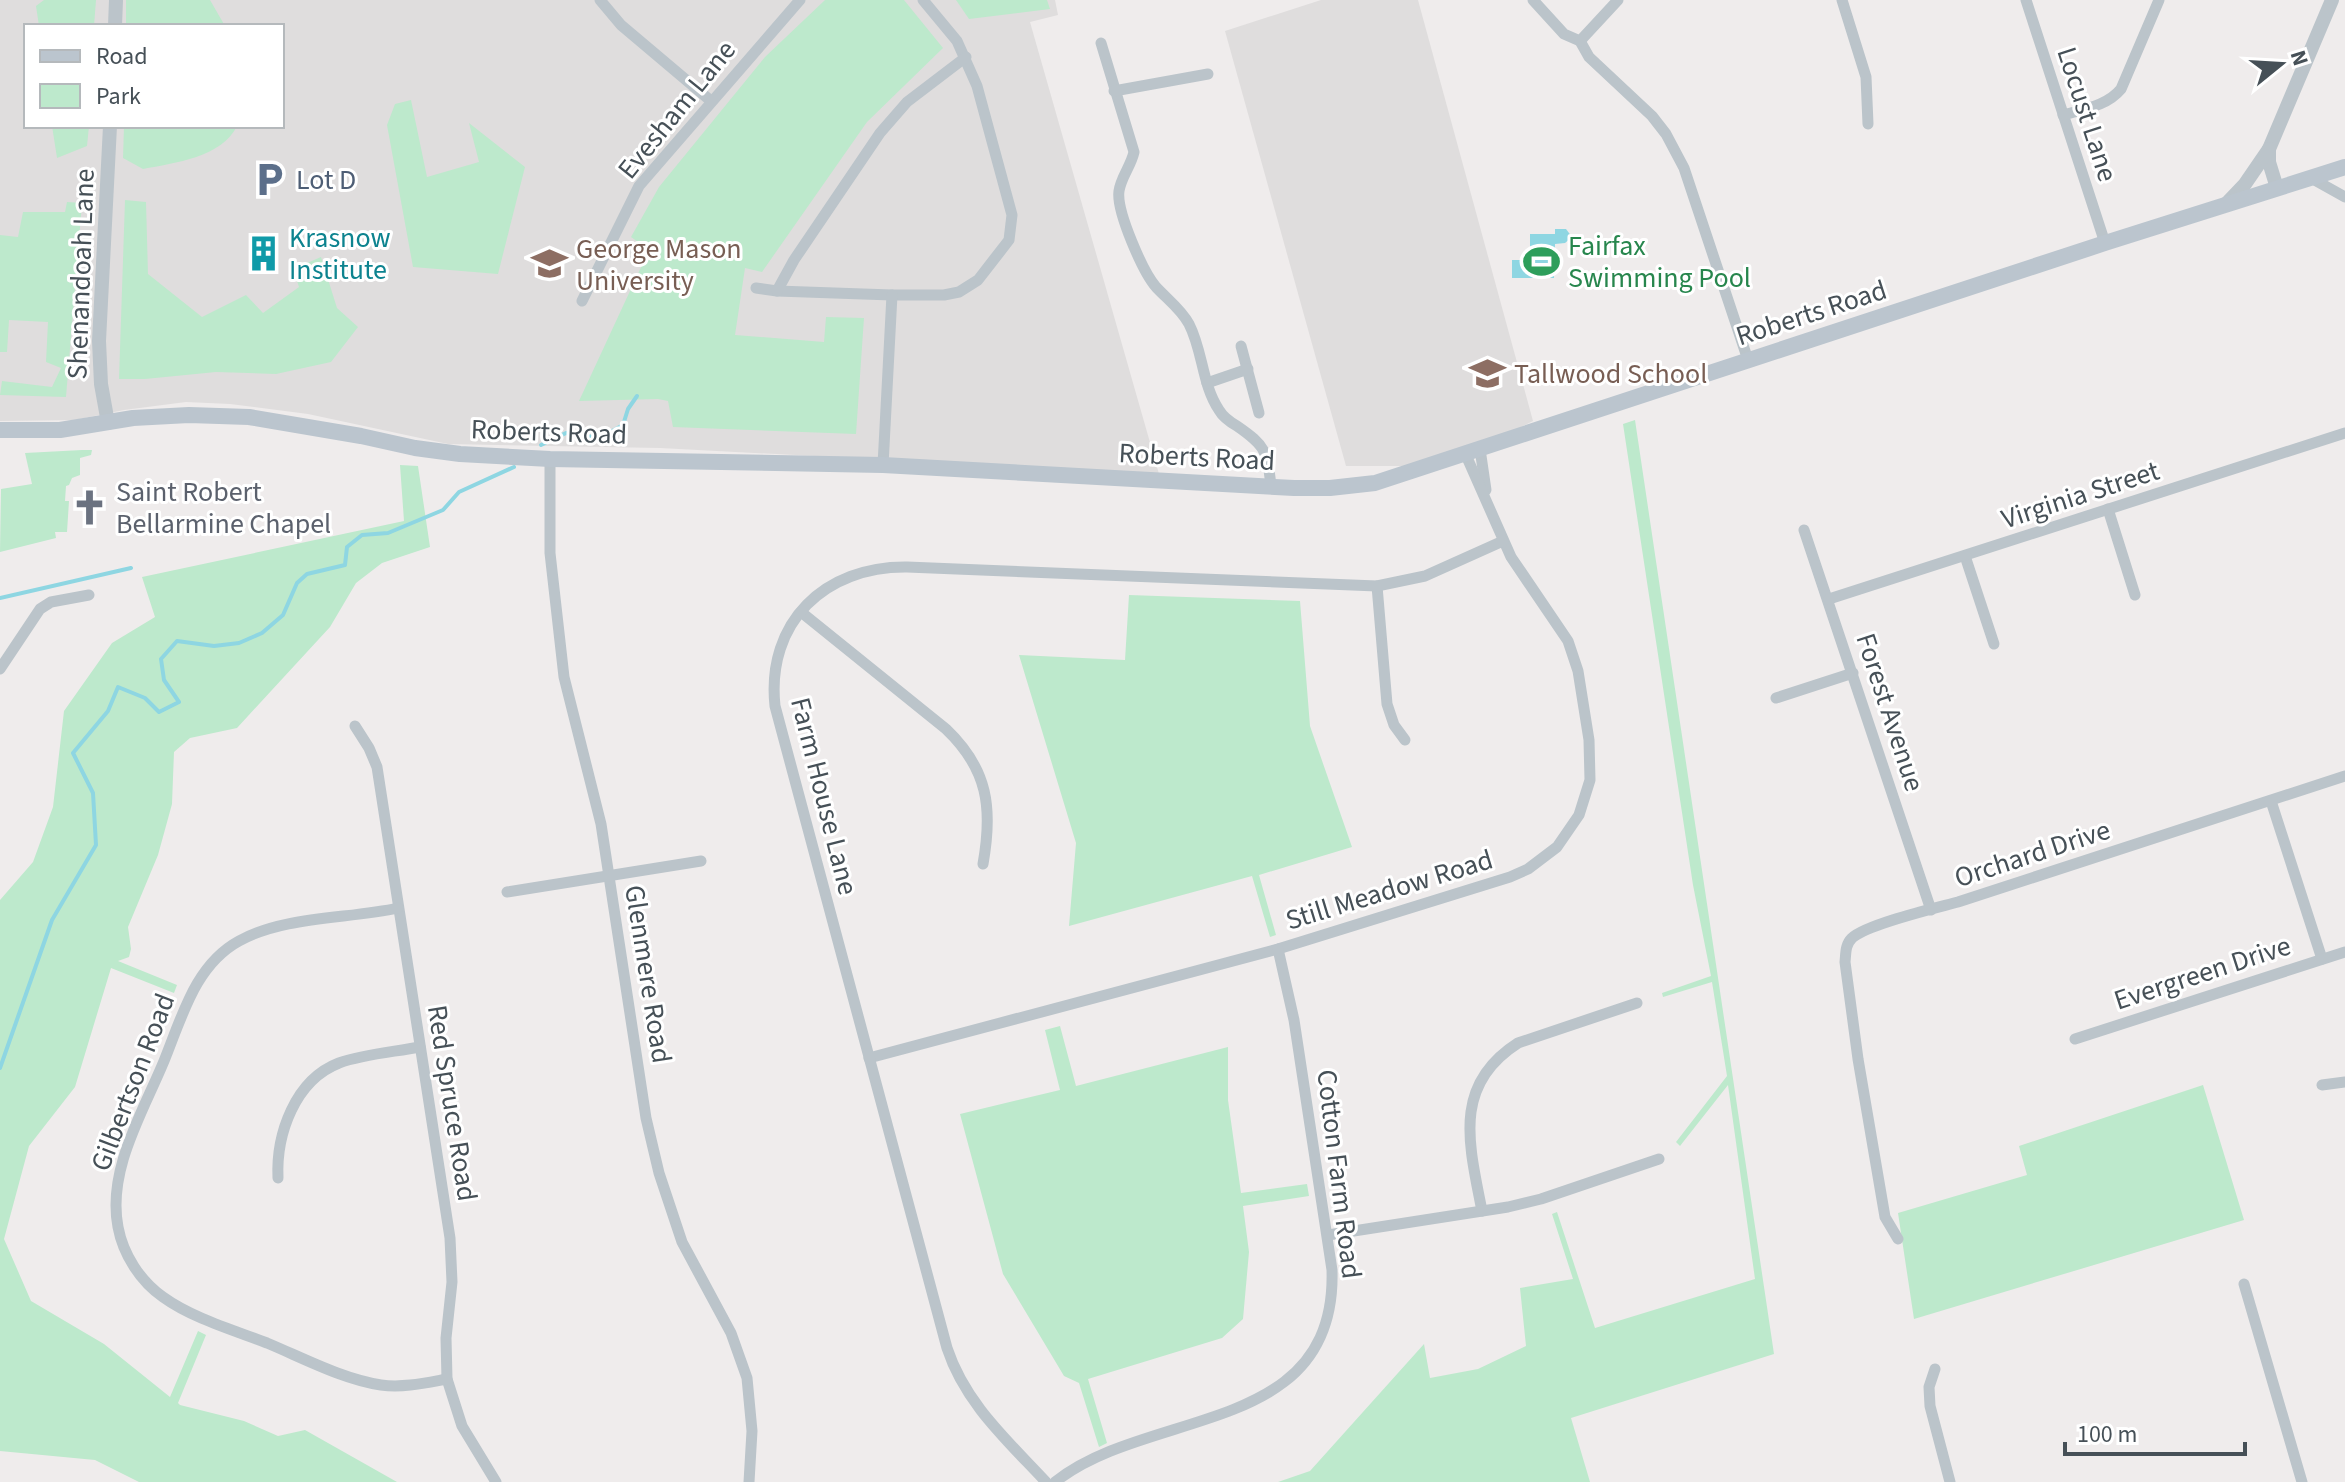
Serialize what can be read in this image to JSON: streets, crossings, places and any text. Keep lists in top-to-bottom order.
{
  "streets": {
    "main road": ["Roberts Road"],
    "street": [
      "Evesham Lane",
      "Locust Lane",
      "Shenandoah Lane",
      "Virginia Street",
      "Forest Avenue",
      "Farm House Lane",
      "Orchard Drive",
      "Still Meadow Road",
      "Evergreen Drive",
      "Glenmere Road",
      "Gilbertson Road",
      "Red Spruce Road",
      "Cotton Farm Road"
    ]
  },
  "crossings": [
    ["Locust Lane", "Roberts Road"],
    ["Shenandoah Lane", "Roberts Road"],
    ["Roberts Road", "Still Meadow Road"],
    ["Roberts Road", "Glenmere Road"],
    ["Virginia Street", "Forest Avenue"],
    ["Forest Avenue", "Orchard Drive"],
    ["Farm House Lane", "Still Meadow Road"],
    ["Still Meadow Road", "Cotton Farm Road"],
    ["Gilbertson Road", "Red Spruce Road"]
  ],
  "places": {
    "parking": ["Lot D"],
    "building": ["Krasnow Institute"],
    "sports": ["Fairfax Swimming Pool"],
    "school or university": ["George Mason University", "Tallwood School"],
    "church": ["Saint Robert Bellarmine Chapel"]
  },
  "legend": ["Road", "Park"],
  "scale_bar": "100 m",
  "north": "right"
}
